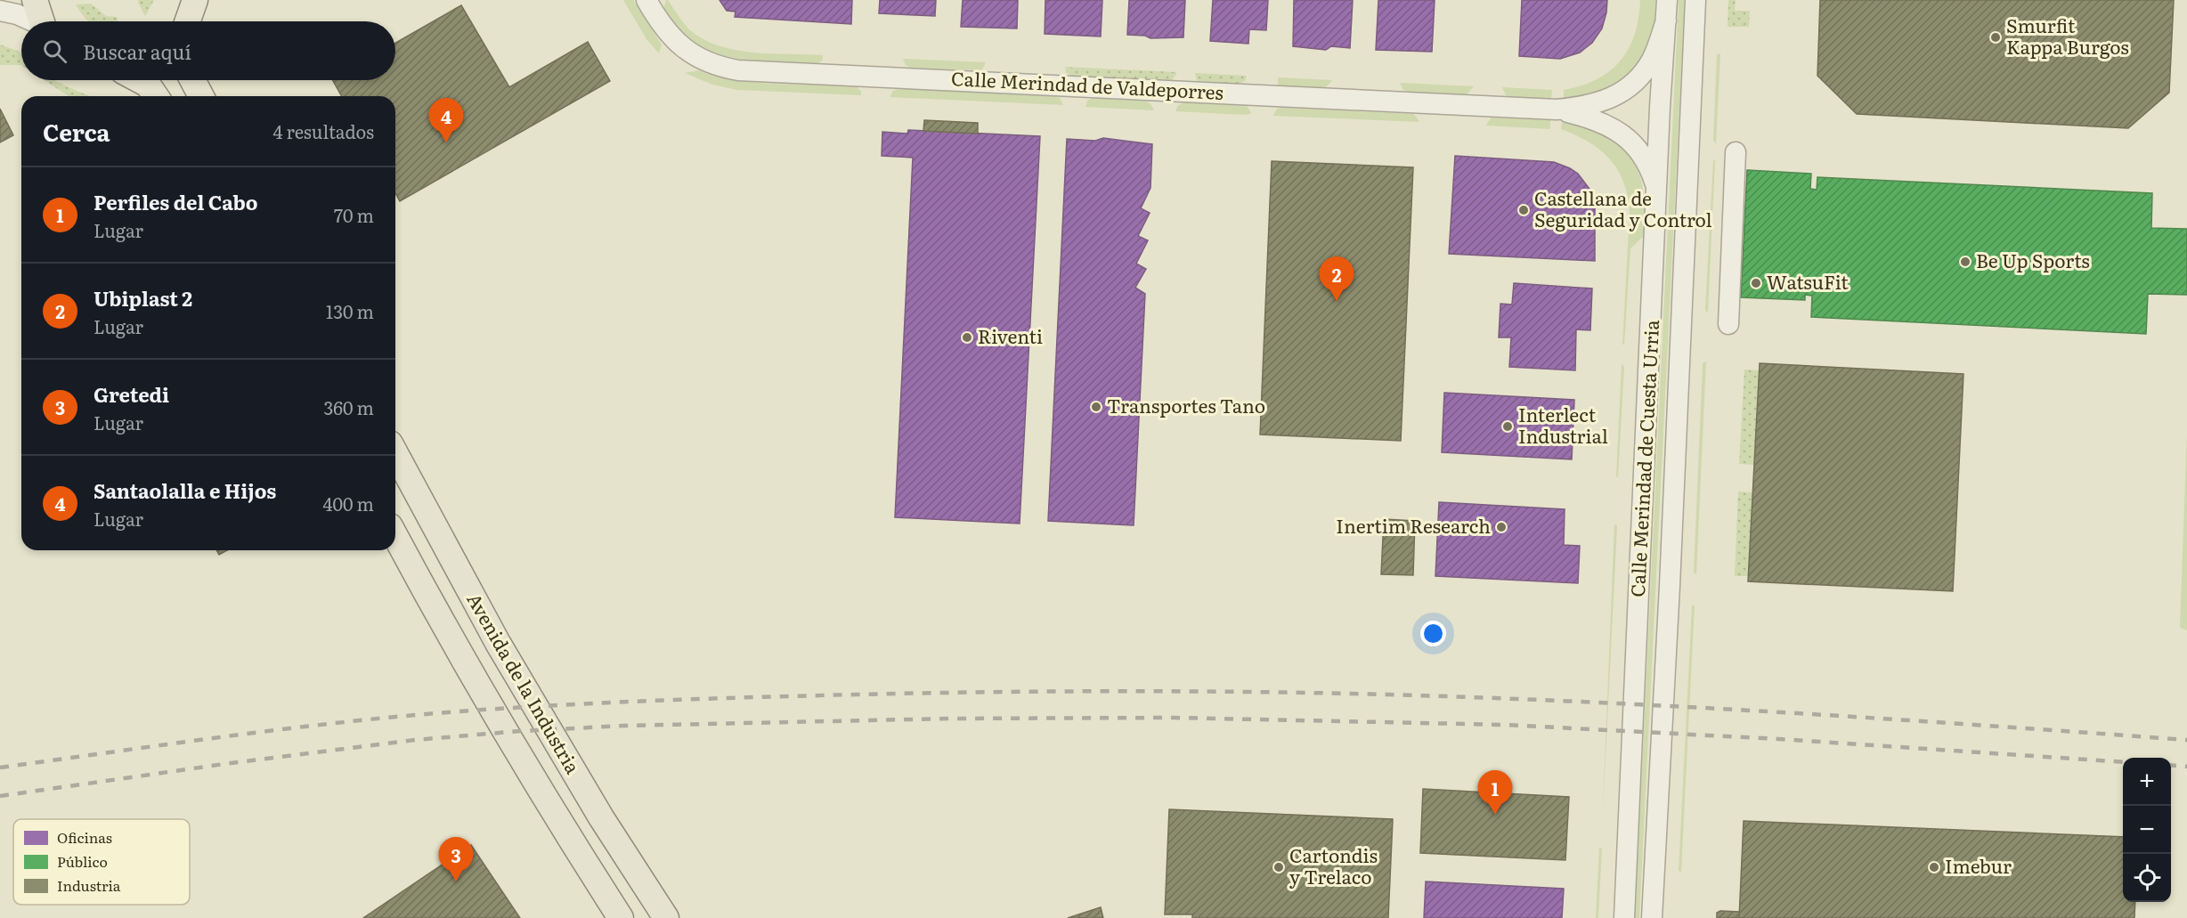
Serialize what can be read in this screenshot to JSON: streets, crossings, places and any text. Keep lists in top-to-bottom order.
{
  "streets": {
    "main road": ["Avenida de la Industria"],
    "street": ["Calle Merindad de Valdeporres", "Calle Merindad de Cuesta Urria"]
  },
  "crossings": [
    ["Calle Merindad de Valdeporres", "Calle Merindad de Cuesta Urria"]
  ],
  "places": [
    "Smurfit Kappa Burgos",
    "Castellana de Seguridad y Control",
    "Be Up Sports",
    "WatsuFit",
    "Riventi",
    "Transportes Tano",
    "Interlect Industrial",
    "Inertim Research",
    "Cartondis y Trelaco",
    "Imebur"
  ],
  "legend": ["Oficinas", "Público", "Industria"],
  "page": {
    "search": "Buscar aquí",
    "heading": ["Cerca", "4 resultados"],
    "pins": [
      "4",
      "2",
      "1",
      "3"
    ],
    "list": [
      {
        "mark": "1",
        "name": "Perfiles del Cabo",
        "note": "Lugar",
        "value": "70 m"
      },
      {
        "mark": "2",
        "name": "Ubiplast 2",
        "note": "Lugar",
        "value": "130 m"
      },
      {
        "mark": "3",
        "name": "Gretedi",
        "note": "Lugar",
        "value": "360 m"
      },
      {
        "mark": "4",
        "name": "Santaolalla e Hijos",
        "note": "Lugar",
        "value": "400 m"
      }
    ],
    "map_buttons": ["+", "−"]
  }
}
